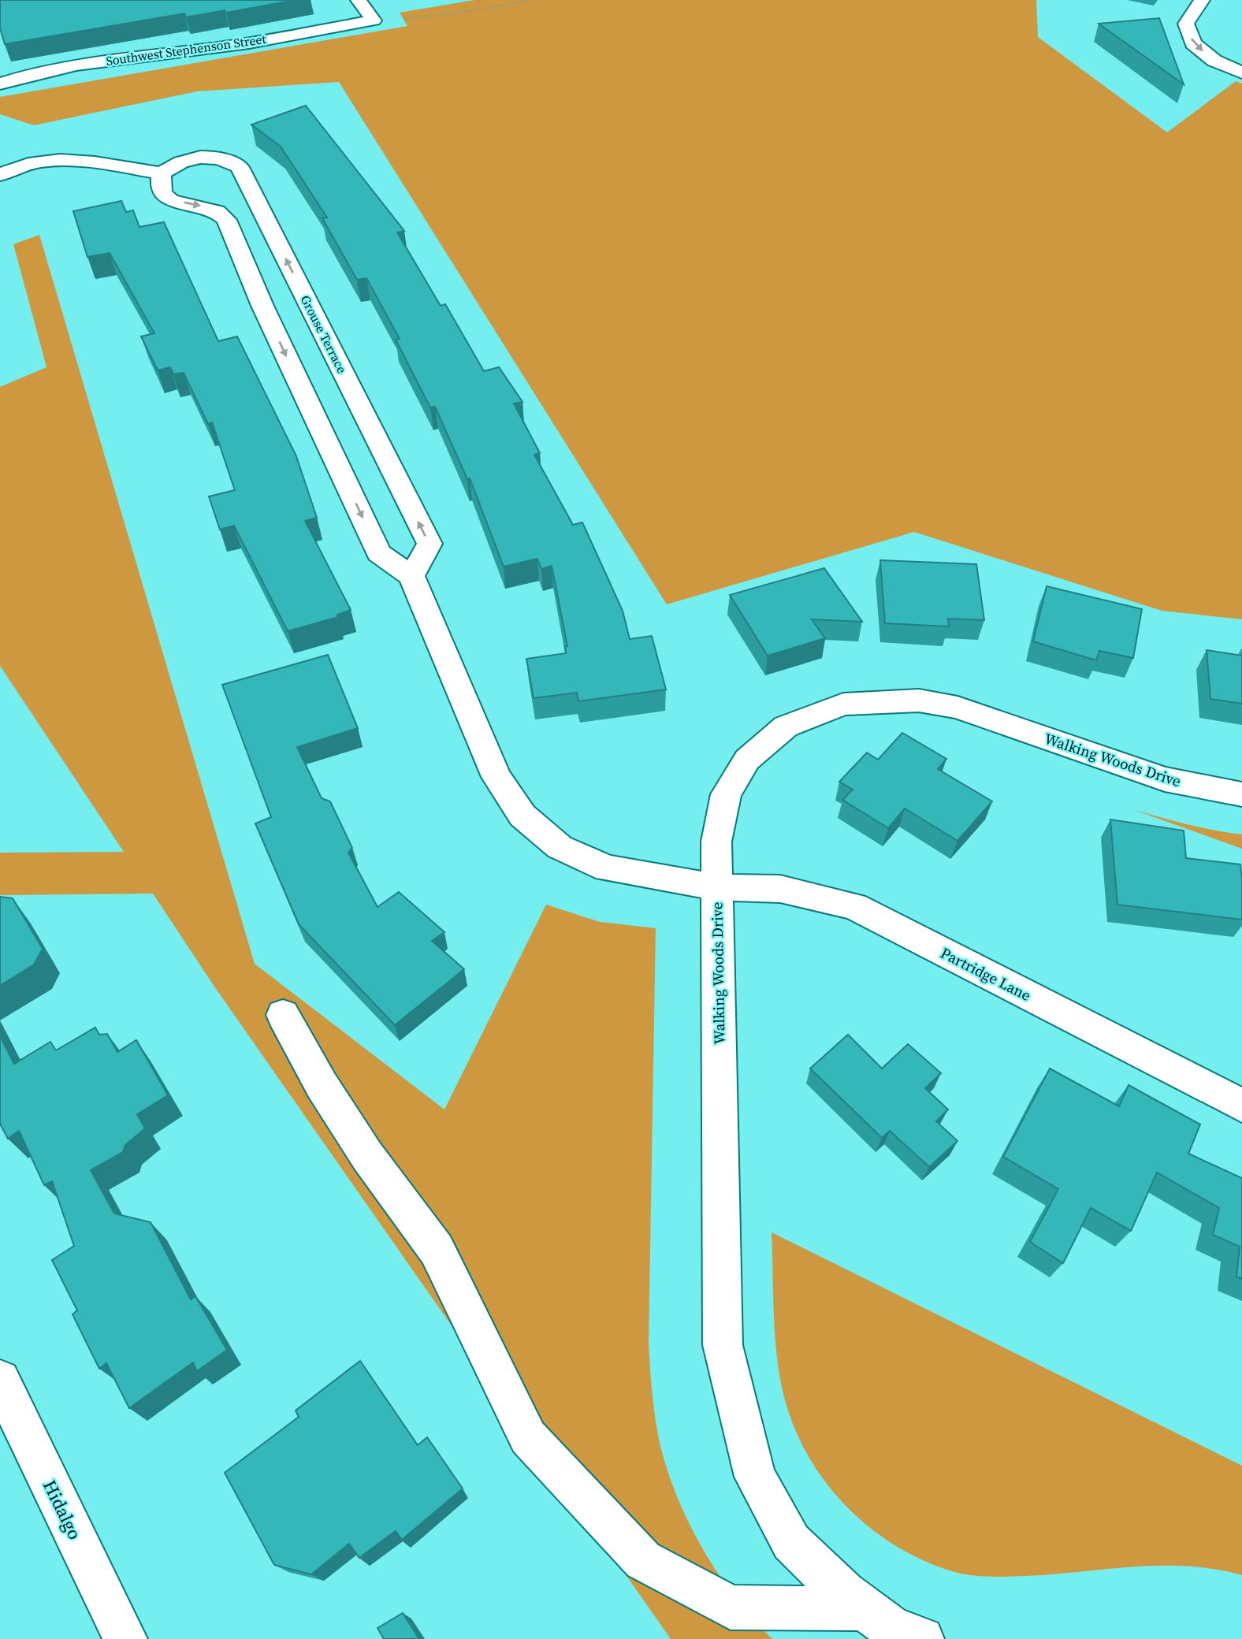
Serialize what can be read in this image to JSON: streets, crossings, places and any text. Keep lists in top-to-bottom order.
{
  "streets": {
    "street": [
      "Southwest Stephenson Street",
      "Grouse Terrace",
      "Walking Woods Drive",
      "Partridge Lane",
      "Hidalgo"
    ]
  },
  "crossings": [
    ["Walking Woods Drive", "Partridge Lane"]
  ]
}
